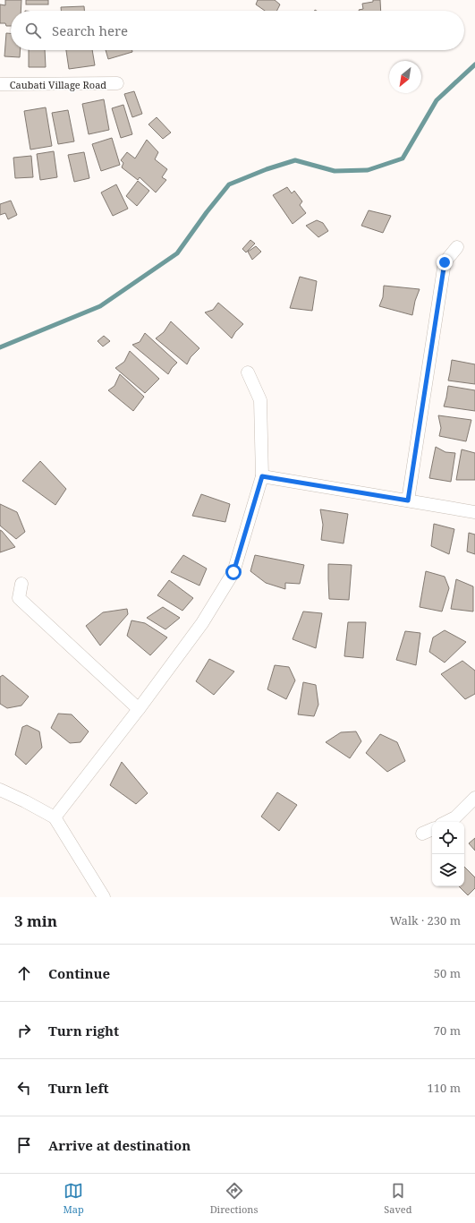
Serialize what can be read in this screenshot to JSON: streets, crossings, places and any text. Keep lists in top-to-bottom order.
{
  "streets": {
    "street": ["Caubati Village Road"]
  },
  "north": "bottom left",
  "page": {
    "search": "Search here",
    "heading": ["3 min", "Walk · 230 m"],
    "list": [
      ["Continue", "50 m"],
      ["Turn right", "70 m"],
      ["Turn left", "110 m"],
      "Arrive at destination"
    ],
    "nav": ["Map", "Directions", "Saved"]
  }
}
